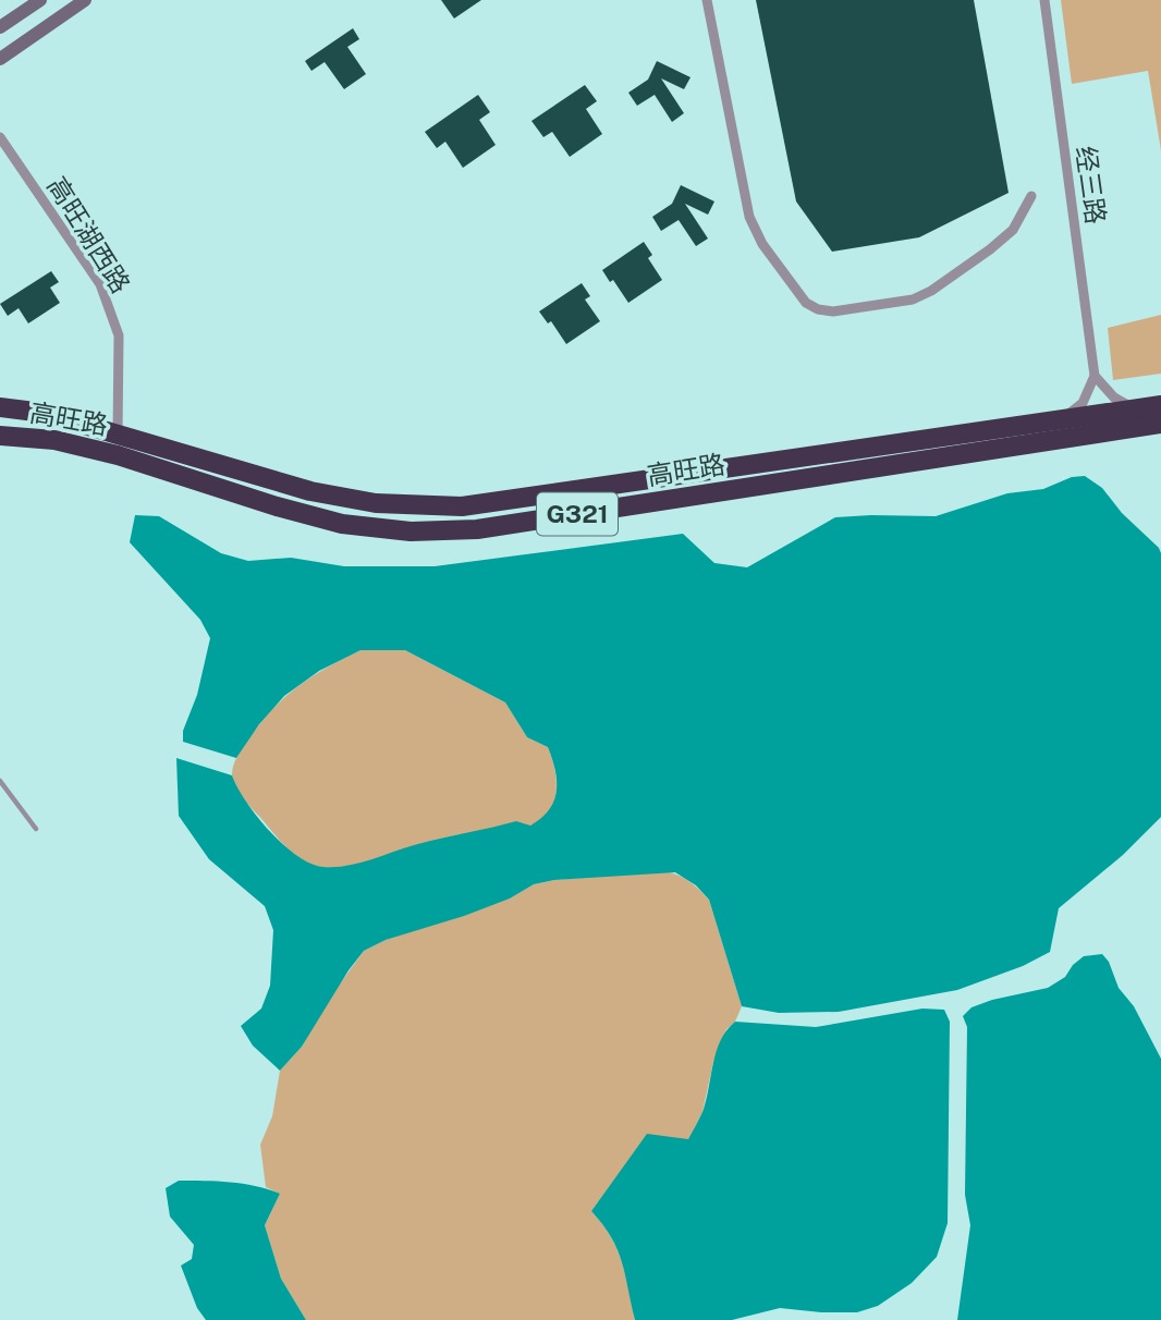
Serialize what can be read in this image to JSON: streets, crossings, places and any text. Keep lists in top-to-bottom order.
{
  "streets": {
    "highway": ["高旺路", "G321"],
    "street": ["经三路", "高旺湖西路"]
  },
  "crossings": [
    ["高旺湖西路", "高旺路"]
  ]
}
